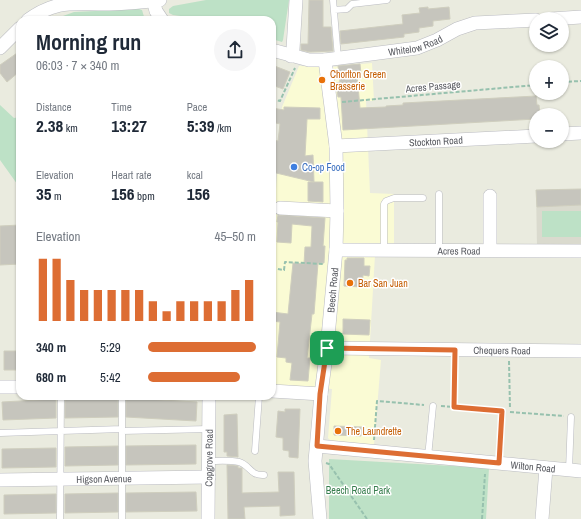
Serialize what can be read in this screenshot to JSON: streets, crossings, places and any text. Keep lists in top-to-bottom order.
{
  "streets": {
    "street": [
      "Whitelow Road",
      "Stockton Road",
      "Acres Road",
      "Beech Road",
      "Chequers Road",
      "Copgrove Road",
      "Wilton Road",
      "Higson Avenue"
    ],
    "path": ["Acres Passage"]
  },
  "crossings": [
    ["Whitelow Road", "Beech Road"],
    ["Acres Passage", "Beech Road"],
    ["Stockton Road", "Beech Road"],
    ["Acres Road", "Beech Road"],
    ["Beech Road", "Chequers Road"],
    ["Beech Road", "Wilton Road"],
    ["Copgrove Road", "Higson Avenue"]
  ],
  "parks": ["Beech Road Park"],
  "places": [
    "Chorlton Green Brasserie",
    "Co-op Food",
    "Bar San Juan",
    "The Laundrette"
  ],
  "page": {
    "map_buttons": ["+", "−"],
    "heading": ["Morning run", "06:03 · 7 × 340 m"],
    "stats": [
      ["Distance", "2.38 km"],
      ["Time", "13:27"],
      ["Pace", "5:39 /km"],
      ["Elevation", "35 m"],
      ["Heart rate", "156 bpm"],
      ["kcal", "156"]
    ],
    "chart": ["Elevation", "45–50 m"],
    "list": [
      {
        "name": "340 m",
        "note": "5:29"
      },
      {
        "name": "680 m",
        "note": "5:42"
      }
    ]
  }
}
